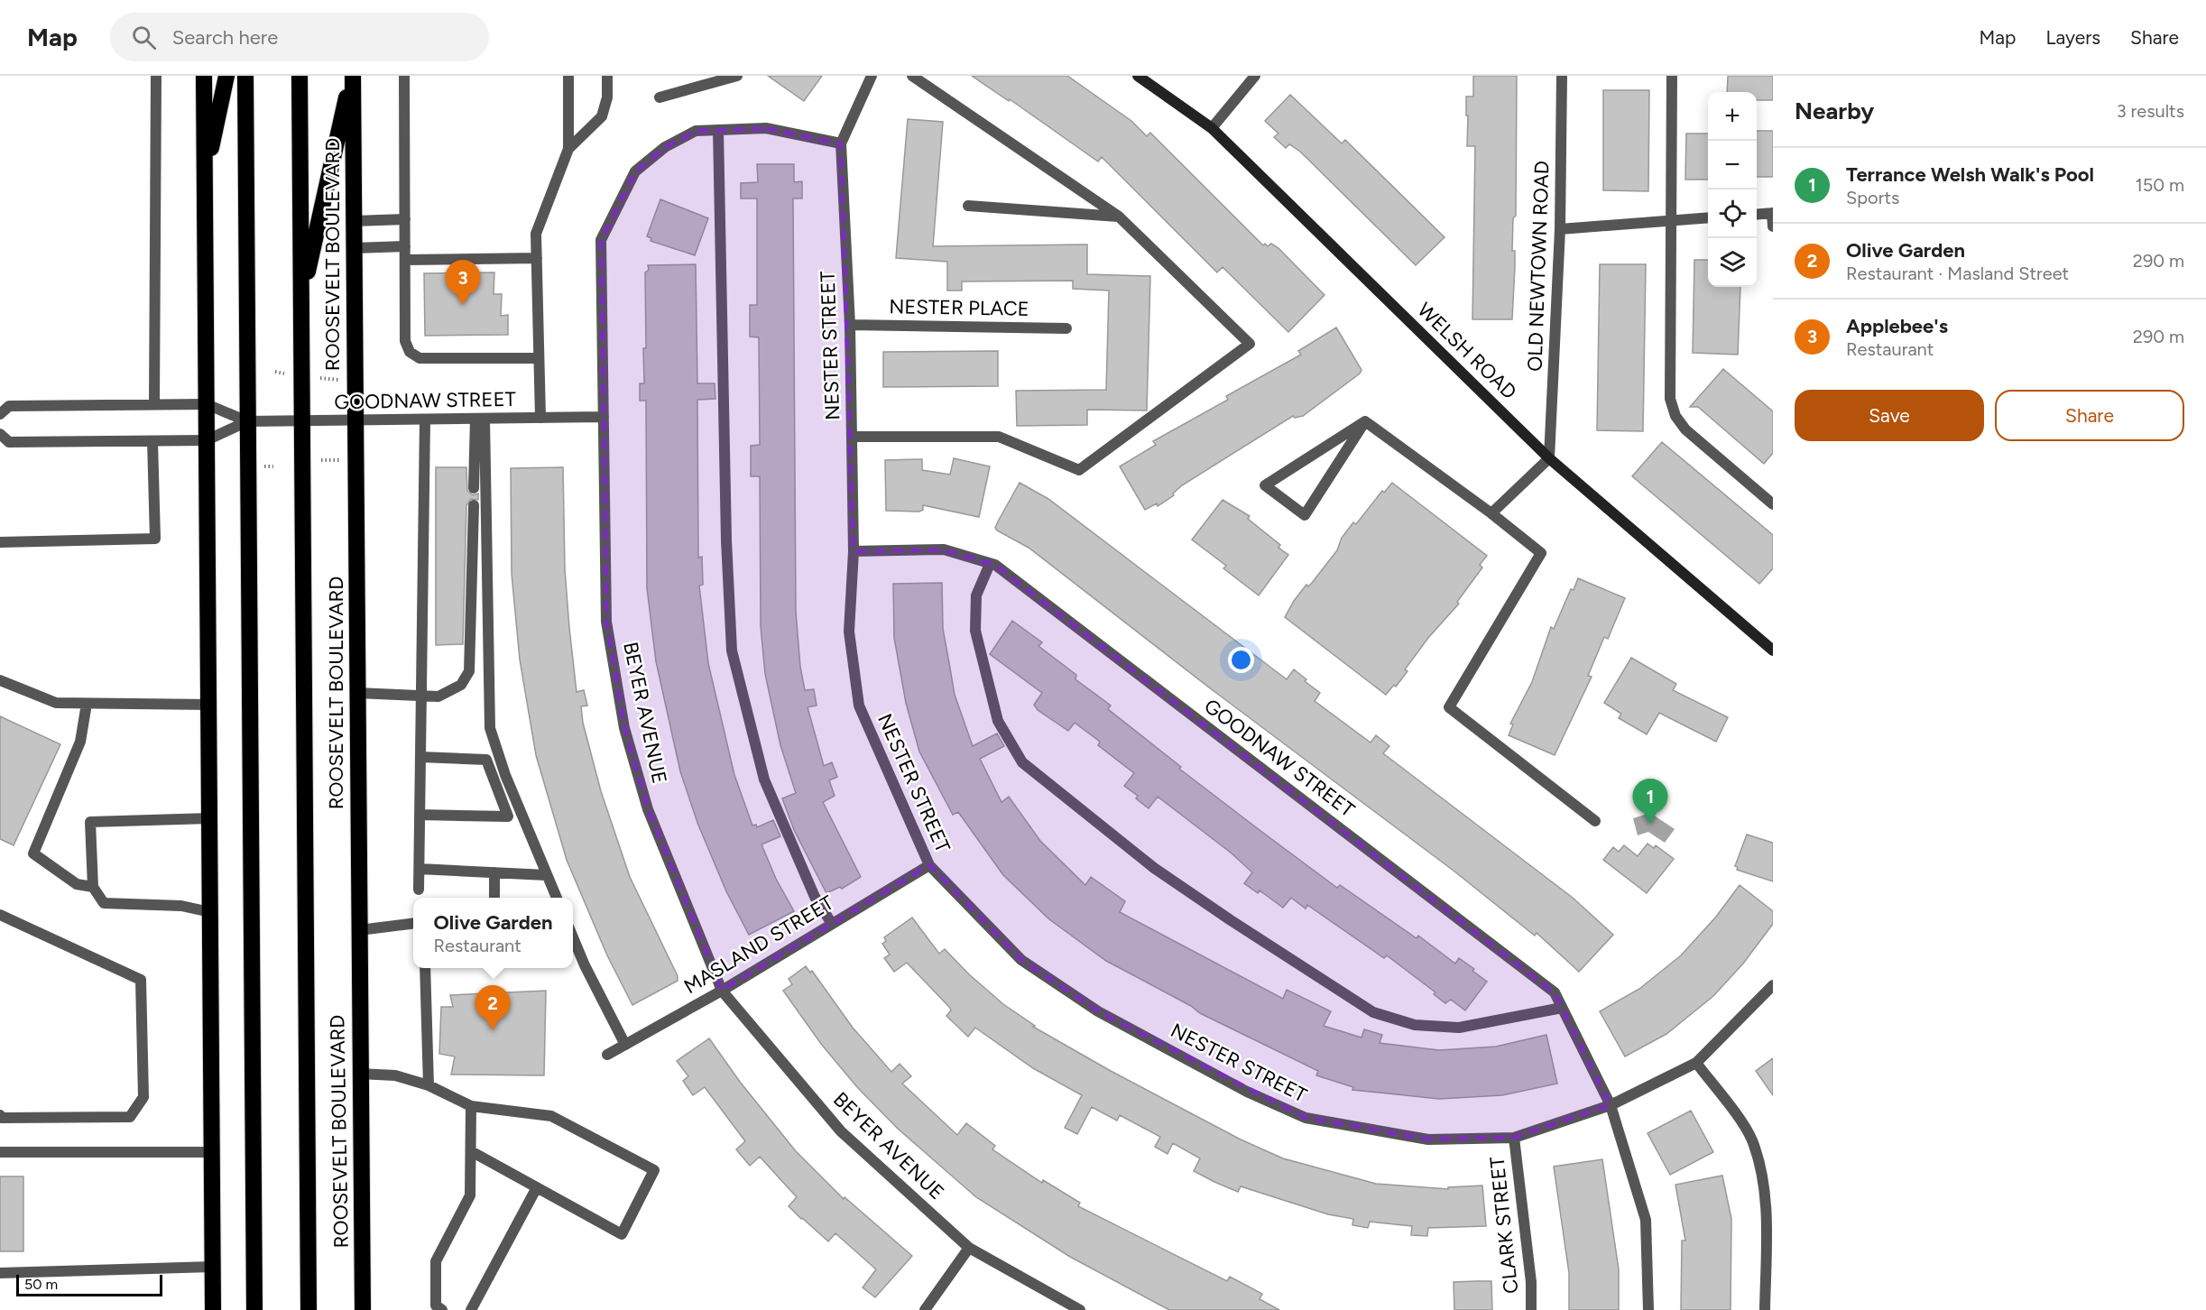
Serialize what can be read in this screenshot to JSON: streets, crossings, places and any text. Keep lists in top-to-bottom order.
{
  "streets": {
    "highway": ["ROOSEVELT BOULEVARD"],
    "main road": ["WELSH ROAD"],
    "street": [
      "OLD NEWTOWN ROAD",
      "NESTER PLACE",
      "NESTER STREET",
      "GOODNAW STREET",
      "BEYER AVENUE",
      "MASLAND STREET",
      "CLARK STREET"
    ]
  },
  "crossings": [
    ["ROOSEVELT BOULEVARD", "GOODNAW STREET"],
    ["OLD NEWTOWN ROAD", "WELSH ROAD"],
    ["NESTER PLACE", "NESTER STREET"],
    ["NESTER STREET", "GOODNAW STREET"],
    ["NESTER STREET", "BEYER AVENUE"],
    ["NESTER STREET", "MASLAND STREET"],
    ["NESTER STREET", "CLARK STREET"],
    ["GOODNAW STREET", "BEYER AVENUE"],
    ["BEYER AVENUE", "MASLAND STREET"]
  ],
  "scale_bar": "50 m",
  "page": {
    "header": "Map",
    "search": "Search here",
    "nav": ["Map", "Layers", "Share"],
    "heading": ["Nearby", "3 results"],
    "map_buttons": ["+", "−"],
    "list": [
      {
        "mark": "1",
        "name": "Terrance Welsh Walk's Pool",
        "note": "Sports",
        "value": "150 m"
      },
      {
        "mark": "2",
        "name": "Olive Garden",
        "note": "Restaurant · Masland Street",
        "value": "290 m"
      },
      {
        "mark": "3",
        "name": "Applebee's",
        "note": "Restaurant",
        "value": "290 m"
      }
    ],
    "pins": ["3", "1", "2"],
    "buttons": ["Save", "Share"],
    "popup": ["Olive Garden", "Restaurant"],
    "scale": "50 m"
  }
}
